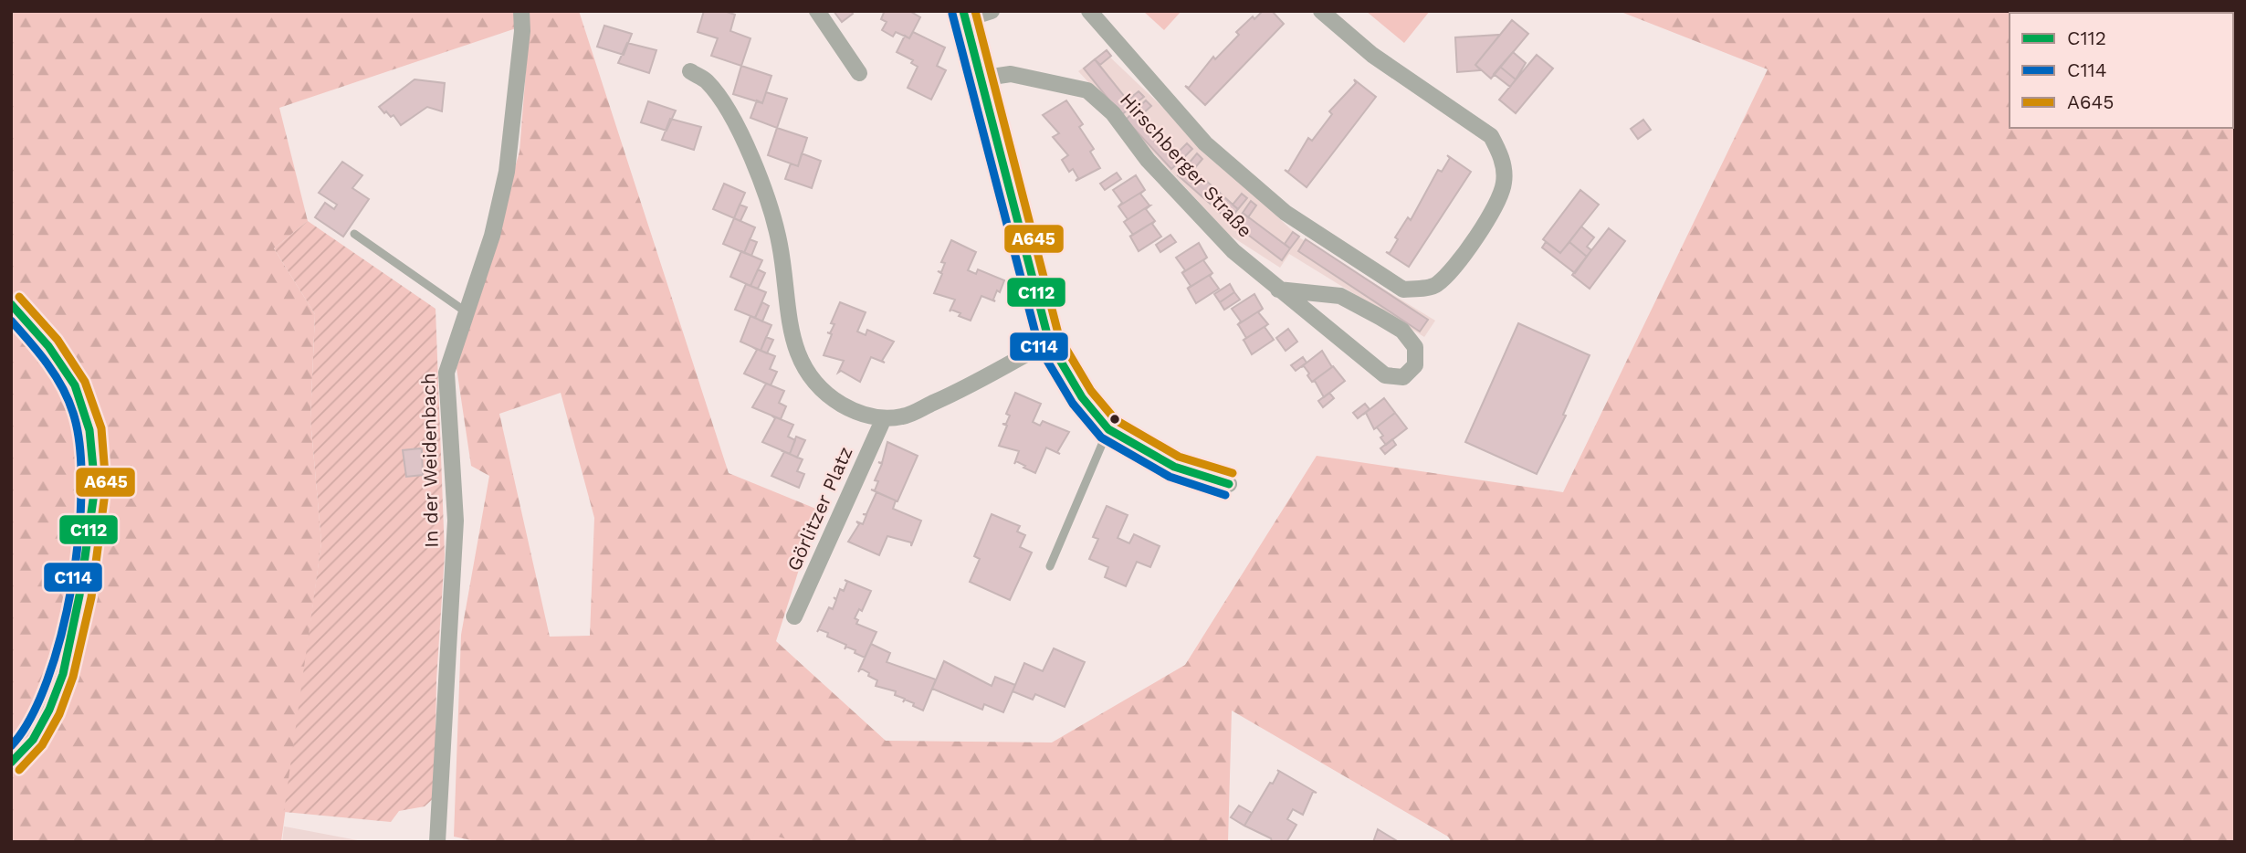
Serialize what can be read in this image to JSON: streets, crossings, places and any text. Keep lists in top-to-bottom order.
{
  "streets": {
    "street": ["Hirschberger Straße", "In der Weidenbach", "Görlitzer Platz"]
  },
  "lines": ["transit line C112", "transit line A645", "transit line C114"],
  "legend": ["C112", "C114", "A645"]
}
